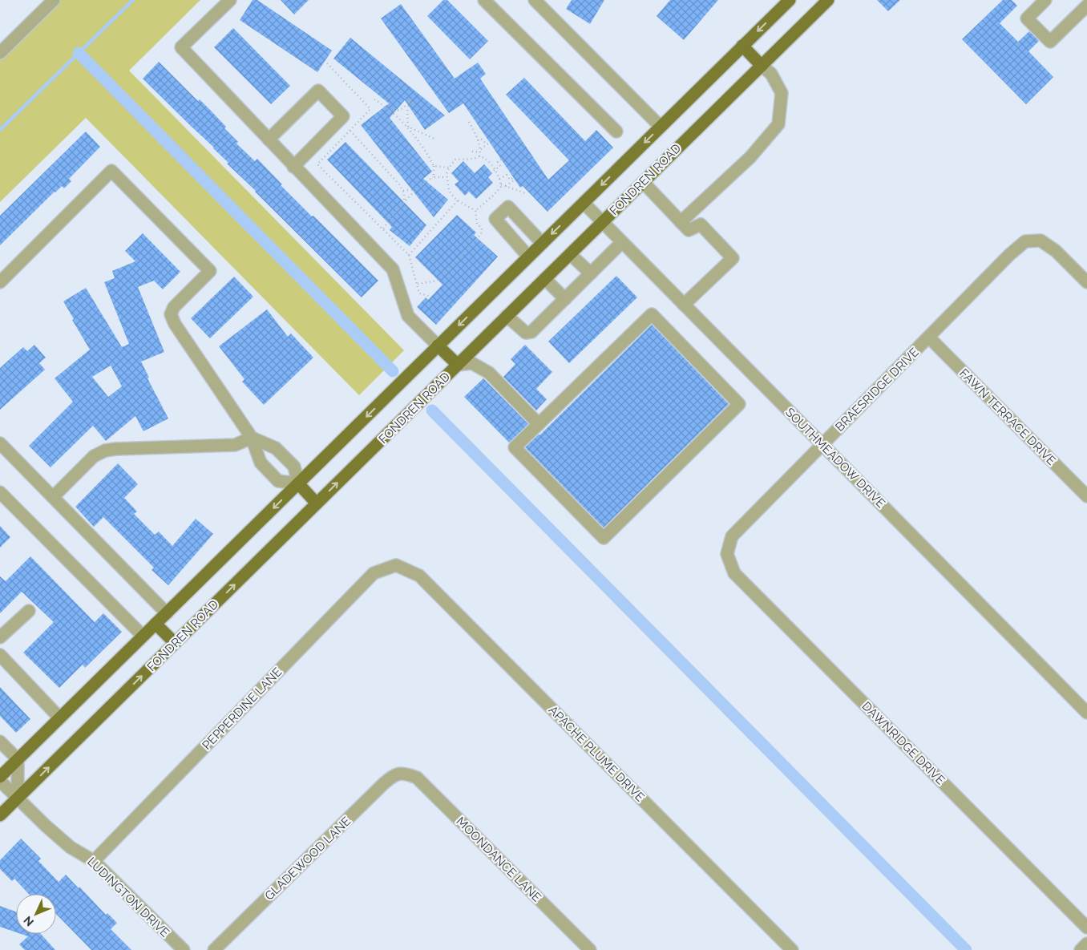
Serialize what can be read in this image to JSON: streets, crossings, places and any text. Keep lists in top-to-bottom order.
{
  "streets": {
    "main road": ["FONDREN ROAD"],
    "street": [
      "BRAESRIDGE DRIVE",
      "FAWN TERRACE DRIVE",
      "SOUTHMEADOW DRIVE",
      "PEPPERDINE LANE",
      "DAWNRIDGE DRIVE",
      "APACHE PLUME DRIVE",
      "GLADEWOOD LANE",
      "MOONDANCE LANE",
      "LUDINGTON DRIVE"
    ]
  },
  "crossings": [
    ["FONDREN ROAD", "SOUTHMEADOW DRIVE"],
    ["FONDREN ROAD", "LUDINGTON DRIVE"],
    ["BRAESRIDGE DRIVE", "FAWN TERRACE DRIVE"],
    ["BRAESRIDGE DRIVE", "SOUTHMEADOW DRIVE"],
    ["BRAESRIDGE DRIVE", "DAWNRIDGE DRIVE"],
    ["PEPPERDINE LANE", "APACHE PLUME DRIVE"],
    ["PEPPERDINE LANE", "LUDINGTON DRIVE"],
    ["GLADEWOOD LANE", "MOONDANCE LANE"]
  ],
  "north": "bottom left"
}
